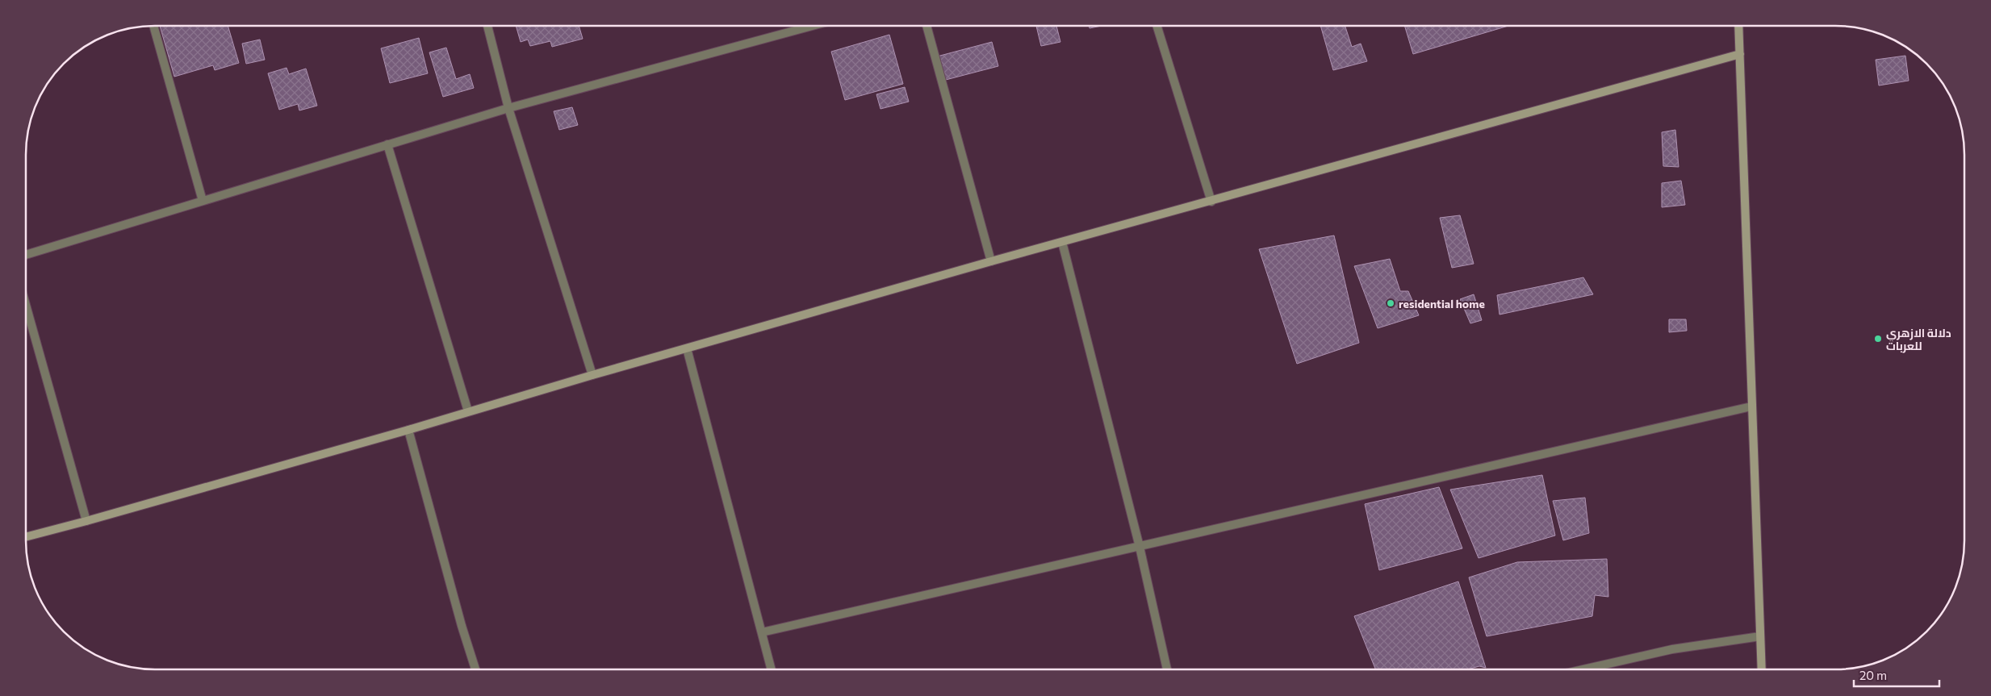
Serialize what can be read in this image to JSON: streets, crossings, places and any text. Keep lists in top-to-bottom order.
{
  "places": ["residential home", "دلالة الازهري للعربات"],
  "scale_bar": "20 m"
}
